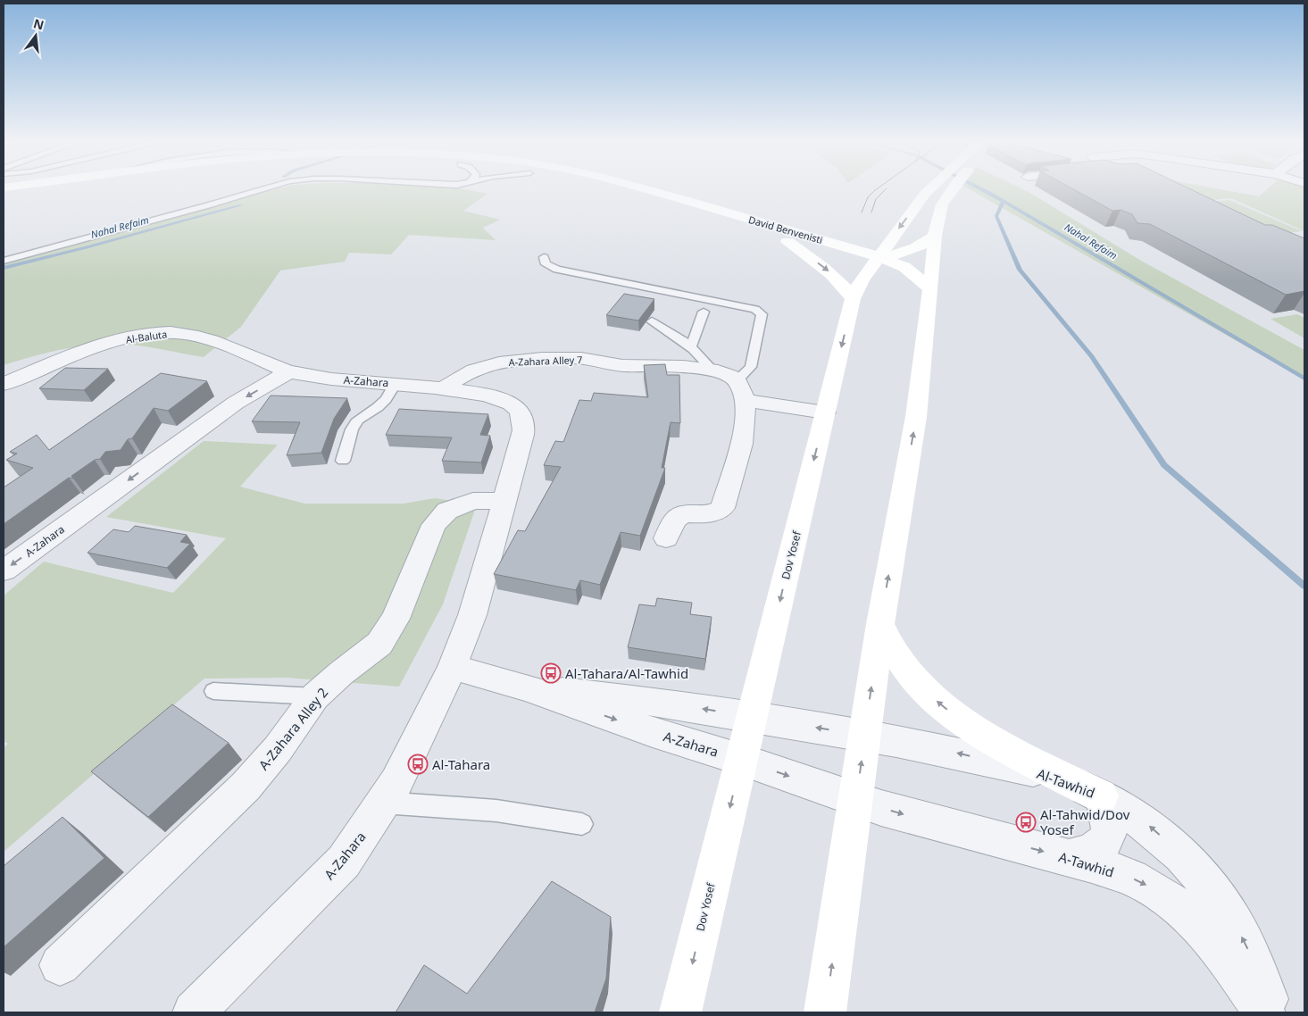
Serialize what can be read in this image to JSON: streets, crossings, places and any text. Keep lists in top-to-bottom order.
{
  "streets": {
    "main road": ["David Benvenisti", "Dov Yosef"],
    "street": [
      "Al-Baluta",
      "A-Zahara Alley 7",
      "A-Zahara",
      "A-Zahara Alley 2",
      "Al-Tawhid",
      "A-Tawhid"
    ]
  },
  "crossings": [
    ["David Benvenisti", "Dov Yosef"],
    ["Al-Baluta", "A-Zahara"],
    ["A-Zahara Alley 7", "A-Zahara"],
    ["A-Zahara Alley 7", "Dov Yosef"],
    ["A-Zahara", "Dov Yosef"],
    ["A-Zahara", "A-Zahara Alley 2"],
    ["A-Zahara", "Al-Tawhid"],
    ["A-Zahara", "A-Tawhid"],
    ["Dov Yosef", "Al-Tawhid"],
    ["Dov Yosef", "A-Tawhid"]
  ],
  "one_way": ["Al-Tawhid", "A-Tawhid"],
  "water": ["Nahal Refaim"],
  "places": {
    "bus stop": ["Al-Tahara/Al-Tawhid", "Al-Tahara", "Al-Tahwid/Dov Yosef"]
  },
  "north": "top"
}
